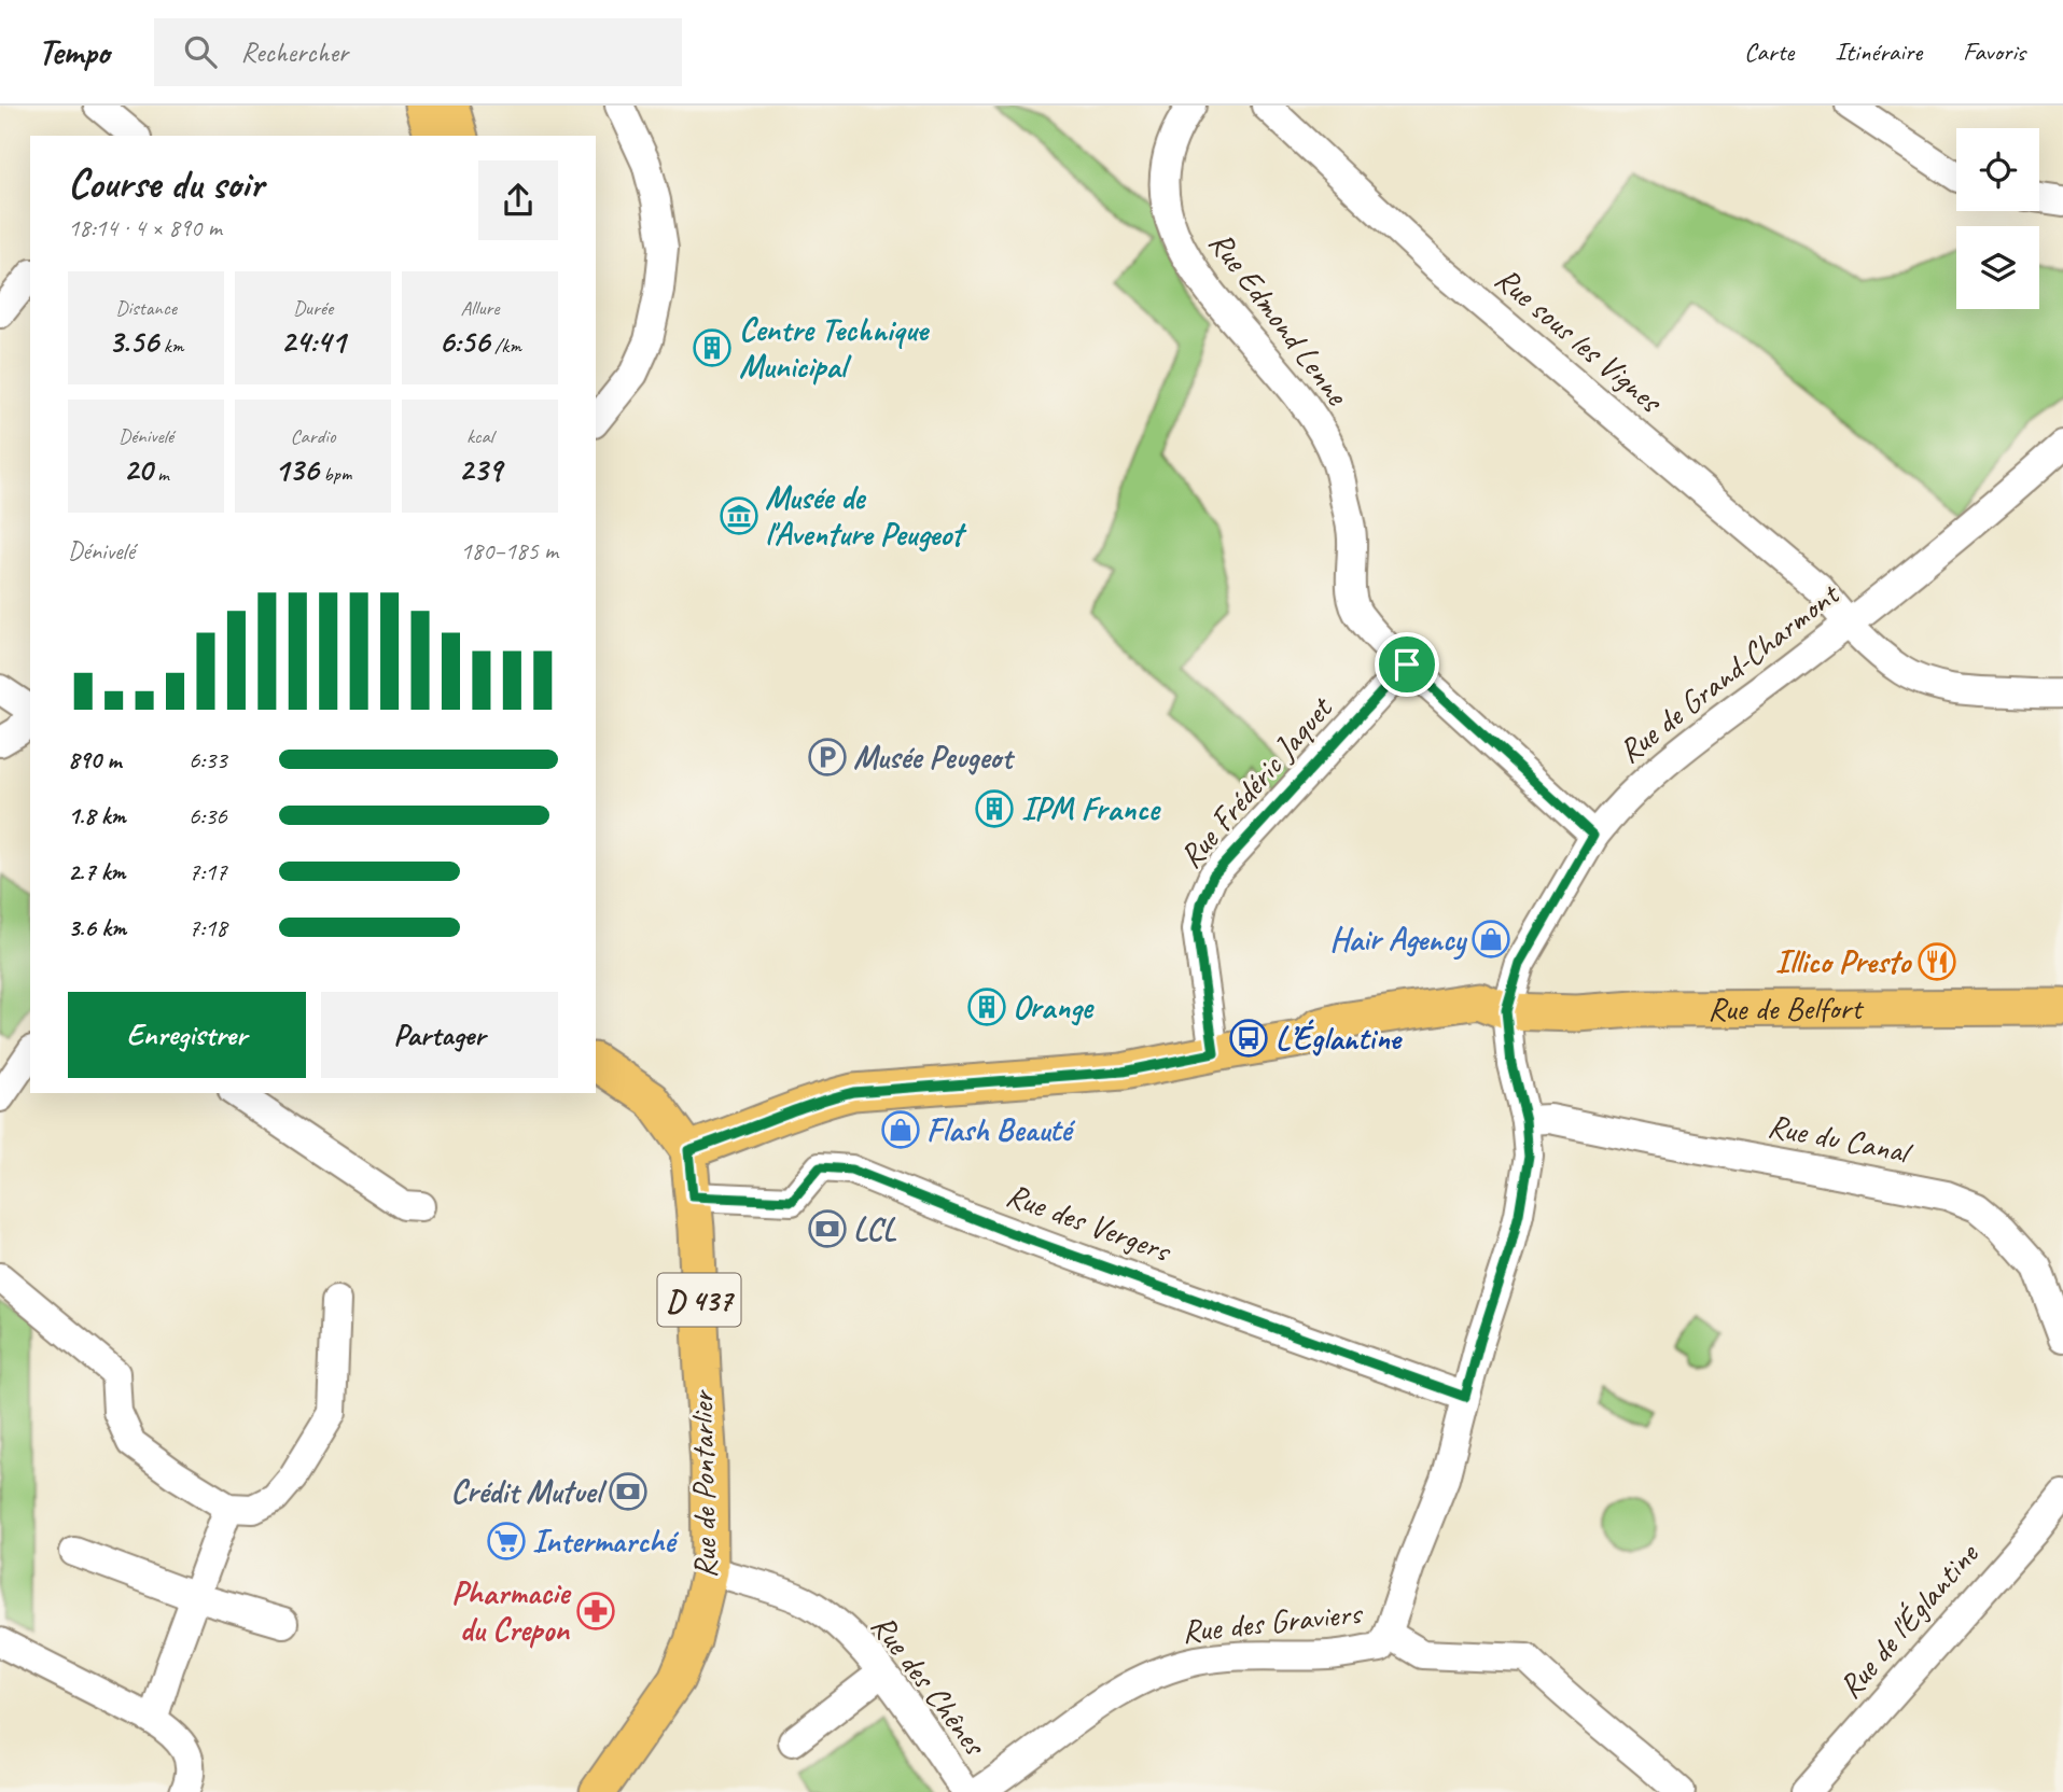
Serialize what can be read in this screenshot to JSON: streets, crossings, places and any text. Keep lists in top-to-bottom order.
{
  "streets": {
    "main road": ["Rue de Belfort", "D 437", "Rue de Pontarlier"],
    "street": [
      "Rue Edmond Lenne",
      "Rue sous les Vignes",
      "Rue de Grand-Charmont",
      "Rue Frédéric Jaquet",
      "Rue du Canal",
      "Rue des Vergers",
      "Rue de l'Églantine",
      "Rue des Graviers",
      "Rue des Chênes"
    ]
  },
  "crossings": [
    ["Rue Edmond Lenne", "Rue de Grand-Charmont"],
    ["Rue Edmond Lenne", "Rue Frédéric Jaquet"],
    ["Rue sous les Vignes", "Rue de Grand-Charmont"],
    ["Rue de Grand-Charmont", "Rue de Belfort"],
    ["Rue des Vergers", "Rue de Pontarlier"],
    ["Rue de Pontarlier", "Rue des Chênes"]
  ],
  "places": {
    "building": ["Centre Technique Municipal", "IPM France", "Orange"],
    "museum": ["Musée de l'Aventure Peugeot"],
    "parking": ["Musée Peugeot"],
    "shop": ["Hair Agency", "Flash Beauté"],
    "restaurant": ["Illico Presto"],
    "bus stop": ["L’Églantine"],
    "bank": ["LCL", "Crédit Mutuel"],
    "supermarket": ["Intermarché"],
    "pharmacy": ["Pharmacie du Crepon"]
  },
  "page": {
    "header": "Tempo",
    "search": "Rechercher",
    "nav": ["Carte", "Itinéraire", "Favoris"],
    "heading": ["Course du soir", "18:14 · 4 × 890 m"],
    "stats": [
      ["Distance", "3.56 km"],
      ["Durée", "24:41"],
      ["Allure", "6:56 /km"],
      ["Dénivelé", "20 m"],
      ["Cardio", "136 bpm"],
      ["kcal", "239"]
    ],
    "chart": ["Dénivelé", "180–185 m"],
    "list": [
      {
        "name": "890 m",
        "note": "6:33"
      },
      {
        "name": "1.8 km",
        "note": "6:36"
      },
      {
        "name": "2.7 km",
        "note": "7:17"
      },
      {
        "name": "3.6 km",
        "note": "7:18"
      }
    ],
    "buttons": ["Enregistrer", "Partager"]
  }
}
